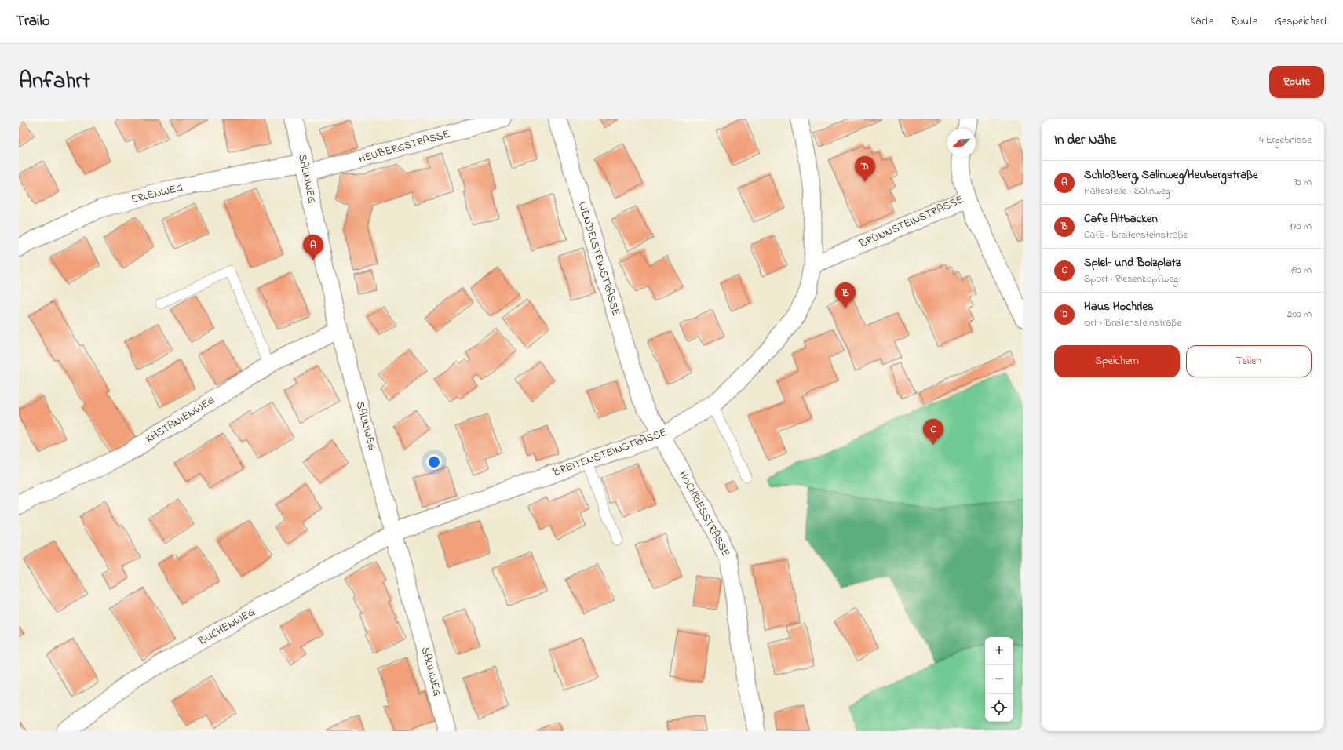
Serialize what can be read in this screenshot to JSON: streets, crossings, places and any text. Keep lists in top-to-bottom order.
{
  "streets": {
    "street": [
      "HEUBERGSTRASSE",
      "SALINWEG",
      "ERLENWEG",
      "BRÜNNSTEINSTRASSE",
      "WENDELSTEINSTRASSE",
      "KASTANIENWEG",
      "BREITENSTEINSTRASSE",
      "HOCHRIESSTRASSE",
      "BUCHENWEG"
    ]
  },
  "crossings": [
    ["HEUBERGSTRASSE", "SALINWEG"],
    ["HEUBERGSTRASSE", "ERLENWEG"],
    ["SALINWEG", "ERLENWEG"],
    ["SALINWEG", "KASTANIENWEG"],
    ["SALINWEG", "BREITENSTEINSTRASSE"],
    ["SALINWEG", "BUCHENWEG"],
    ["BRÜNNSTEINSTRASSE", "BREITENSTEINSTRASSE"],
    ["WENDELSTEINSTRASSE", "HOCHRIESSTRASSE"],
    ["BREITENSTEINSTRASSE", "HOCHRIESSTRASSE"],
    ["BREITENSTEINSTRASSE", "BUCHENWEG"]
  ],
  "north": "bottom left",
  "page": {
    "header": "Trailo",
    "nav": ["Karte", "Route", "Gespeichert"],
    "title": "Anfahrt",
    "buttons": [
      "Route",
      ["Speichern", "Teilen"]
    ],
    "heading": ["In der Nähe", "4 Ergebnisse"],
    "pins": [
      "D",
      "A",
      "B",
      "C"
    ],
    "list": [
      {
        "mark": "A",
        "name": "Schloßberg, Salinweg/Heubergstraße",
        "note": "Haltestelle · Salinweg",
        "value": "90 m"
      },
      {
        "mark": "B",
        "name": "Cafe Altbacken",
        "note": "Café · Breitensteinstraße",
        "value": "170 m"
      },
      {
        "mark": "C",
        "name": "Spiel- und Bolzplatz",
        "note": "Sport · Riesenkopfweg",
        "value": "190 m"
      },
      {
        "mark": "D",
        "name": "Haus Hochries",
        "note": "Ort · Breitensteinstraße",
        "value": "200 m"
      }
    ],
    "map_buttons": ["+", "−"]
  }
}
